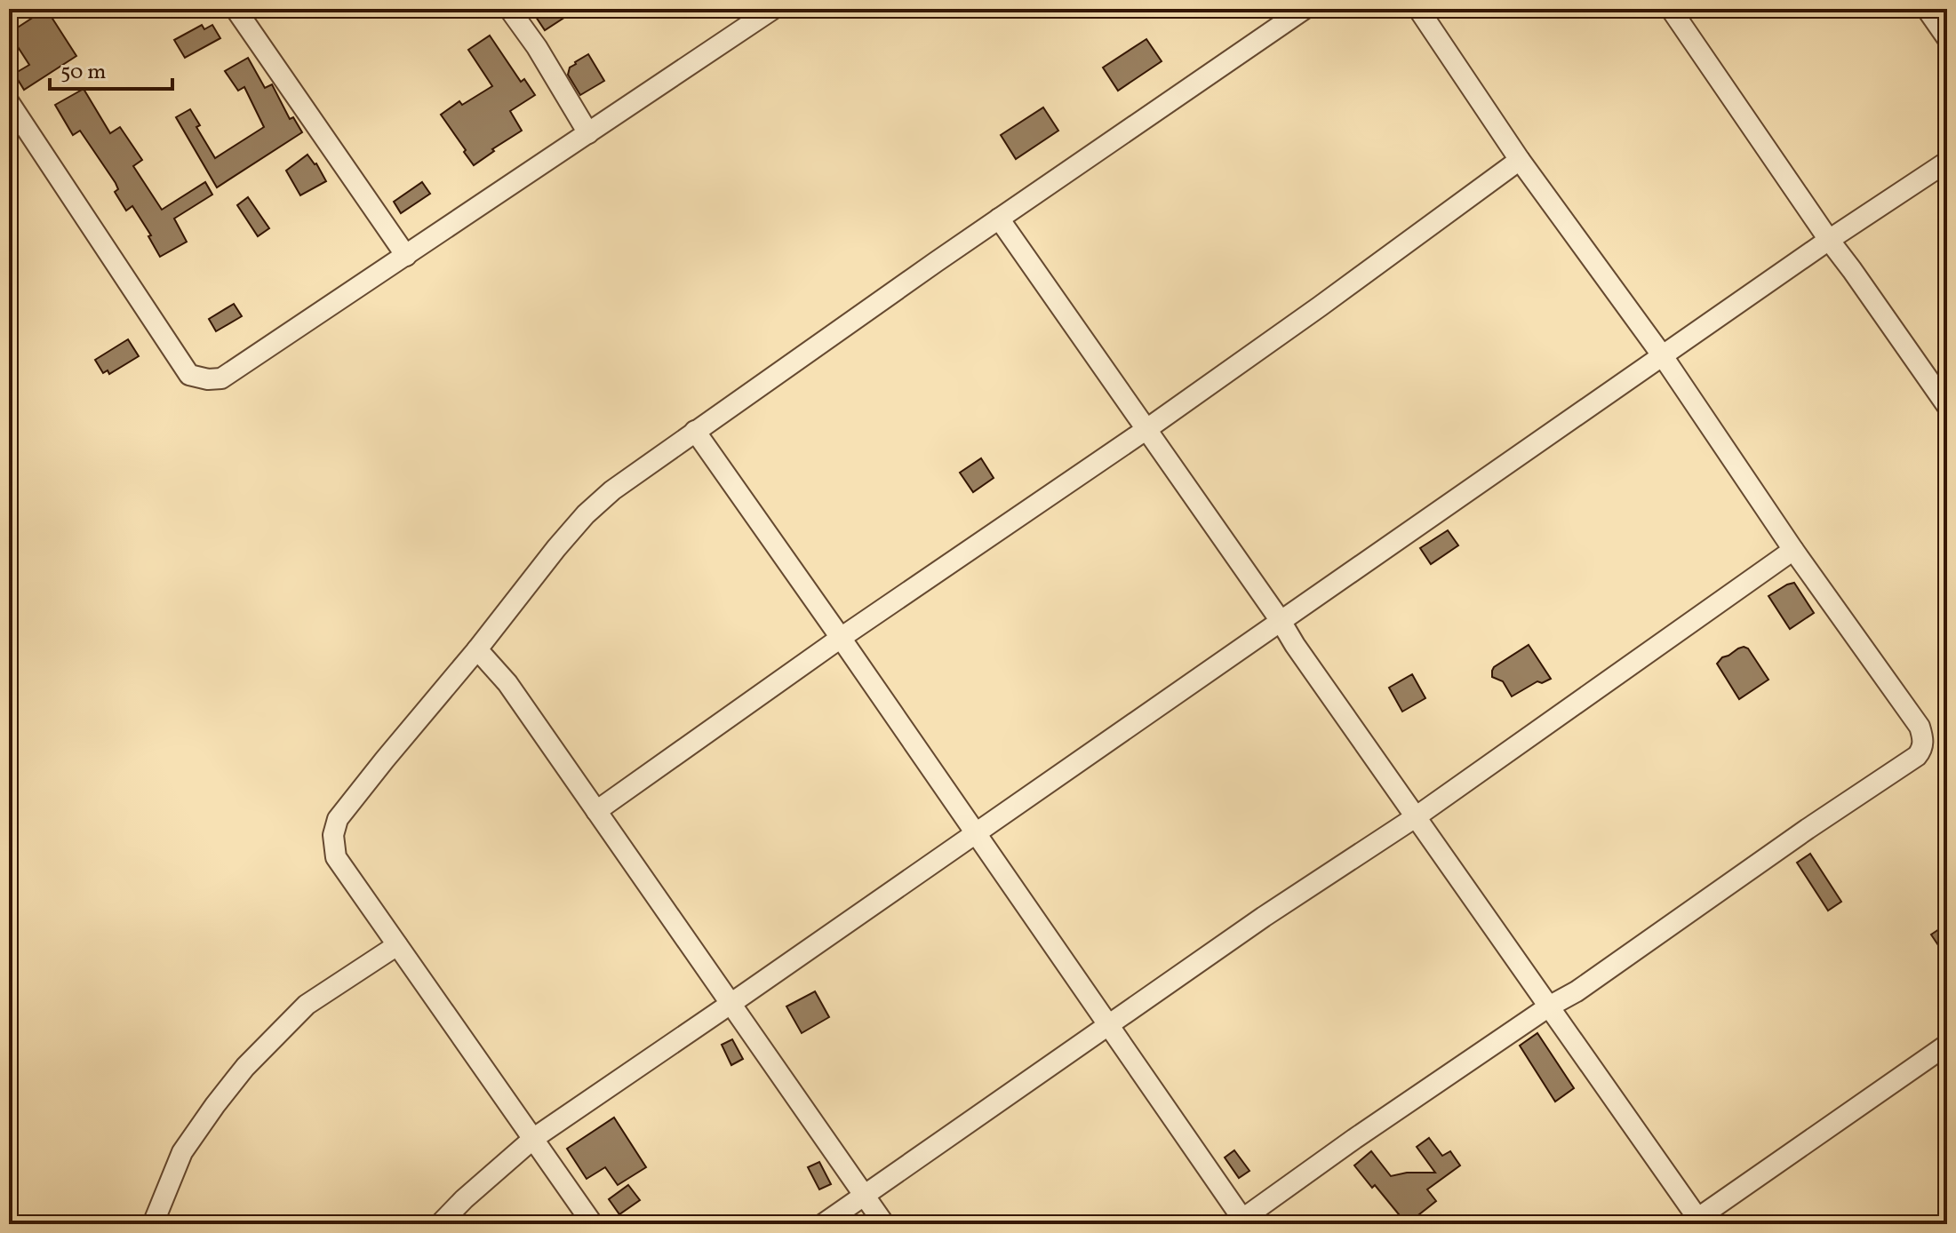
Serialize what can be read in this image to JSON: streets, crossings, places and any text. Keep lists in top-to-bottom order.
{
  "scale_bar": "50 m"
}
